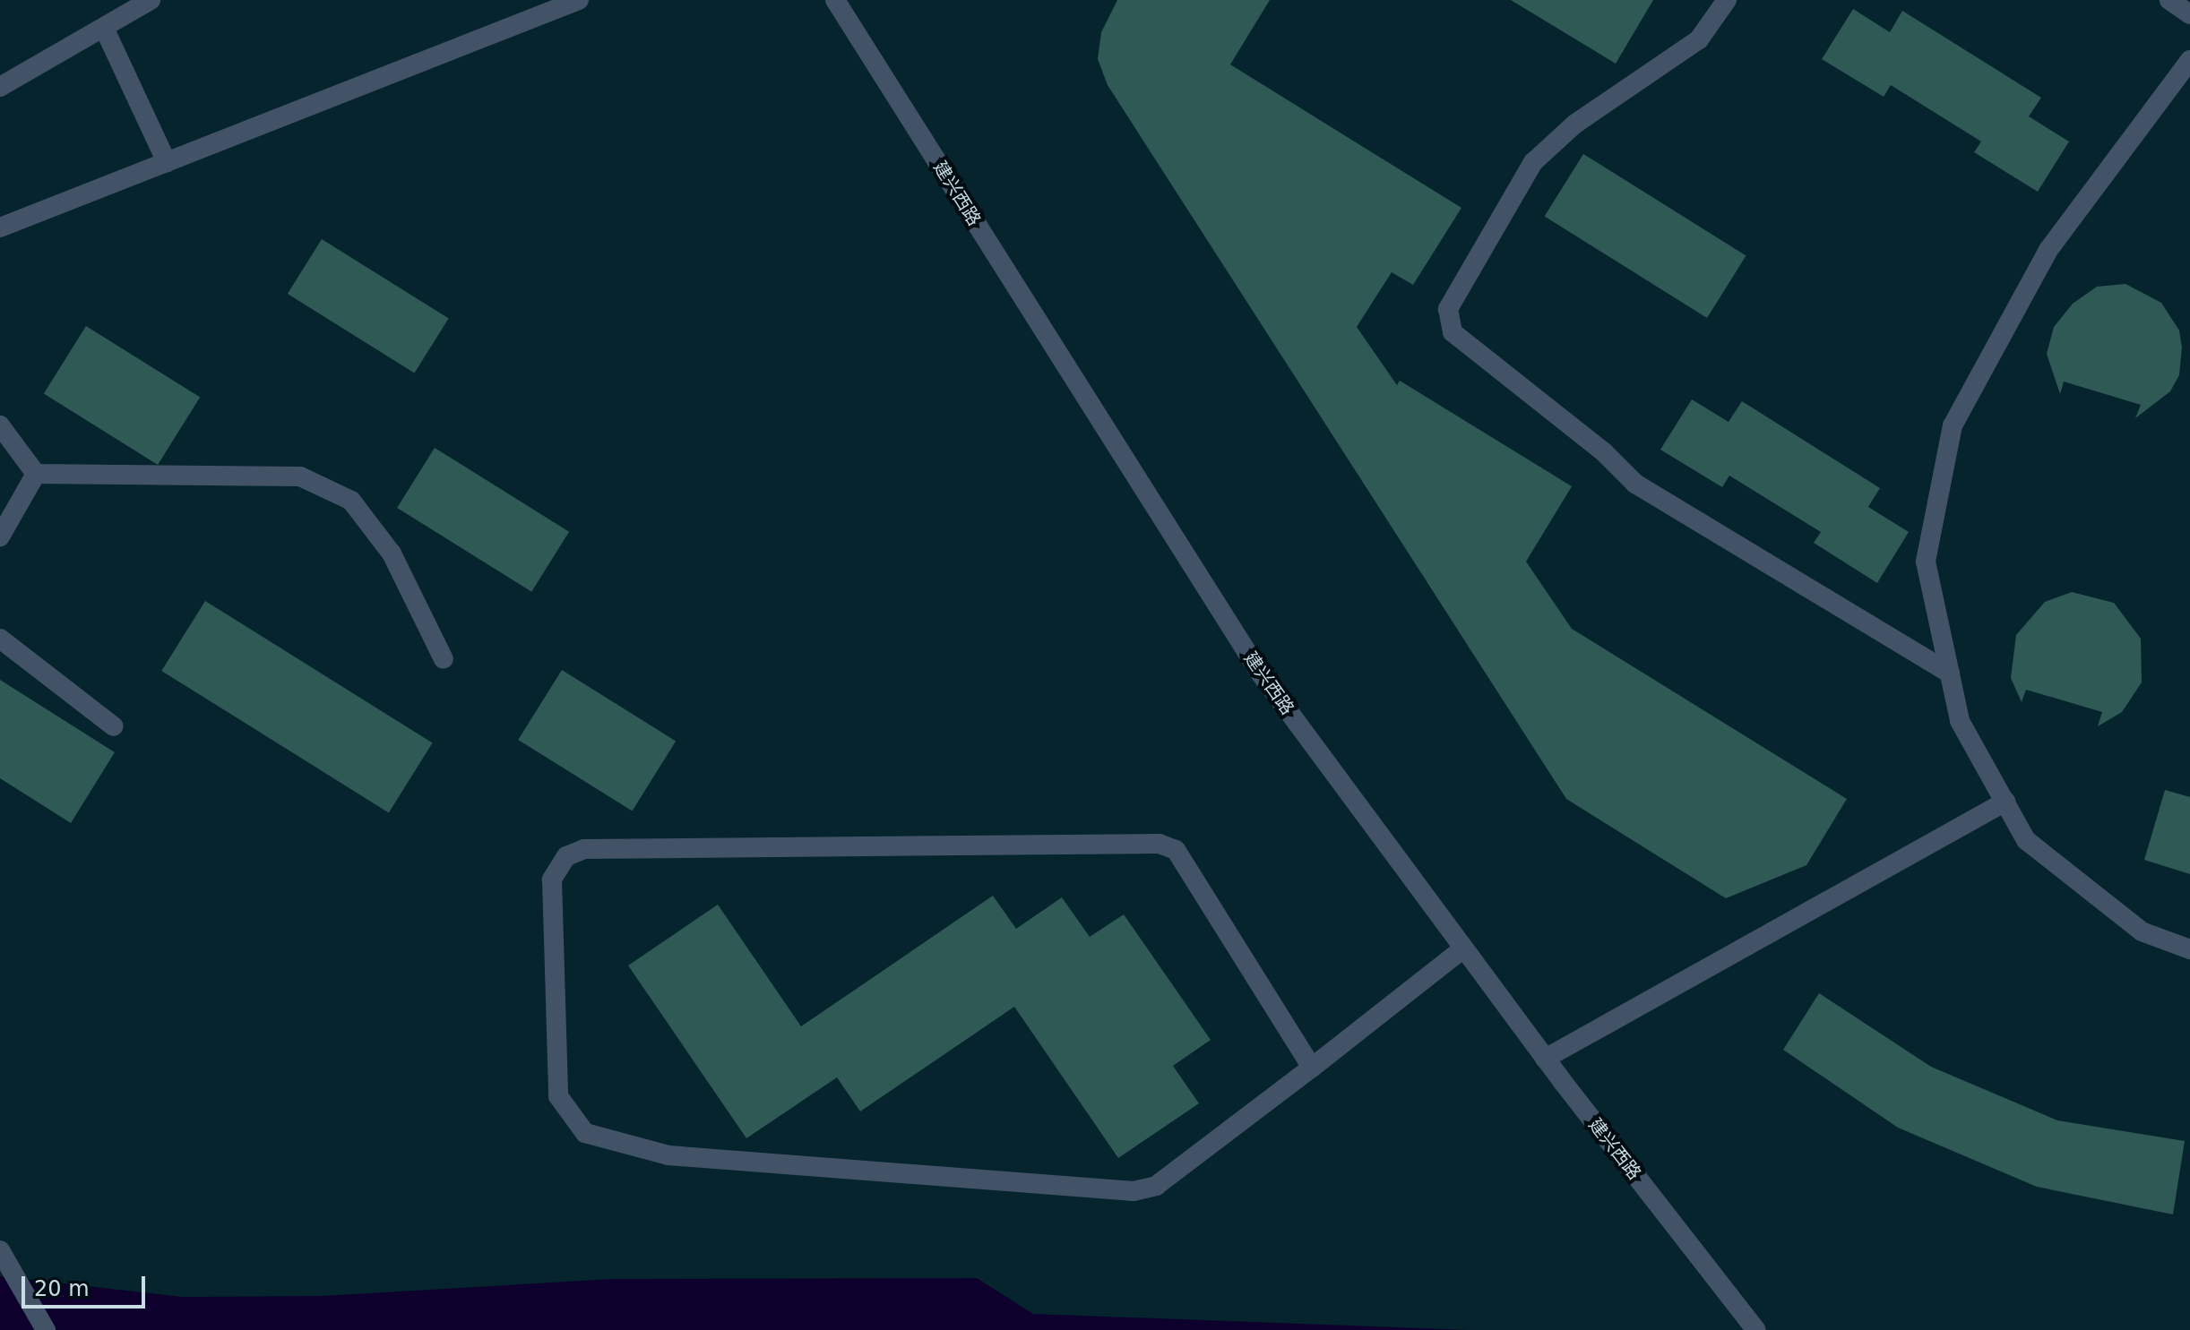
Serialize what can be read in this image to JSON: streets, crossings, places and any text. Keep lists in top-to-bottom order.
{
  "streets": {
    "street": ["建兴西路"]
  },
  "scale_bar": "20 m"
}
